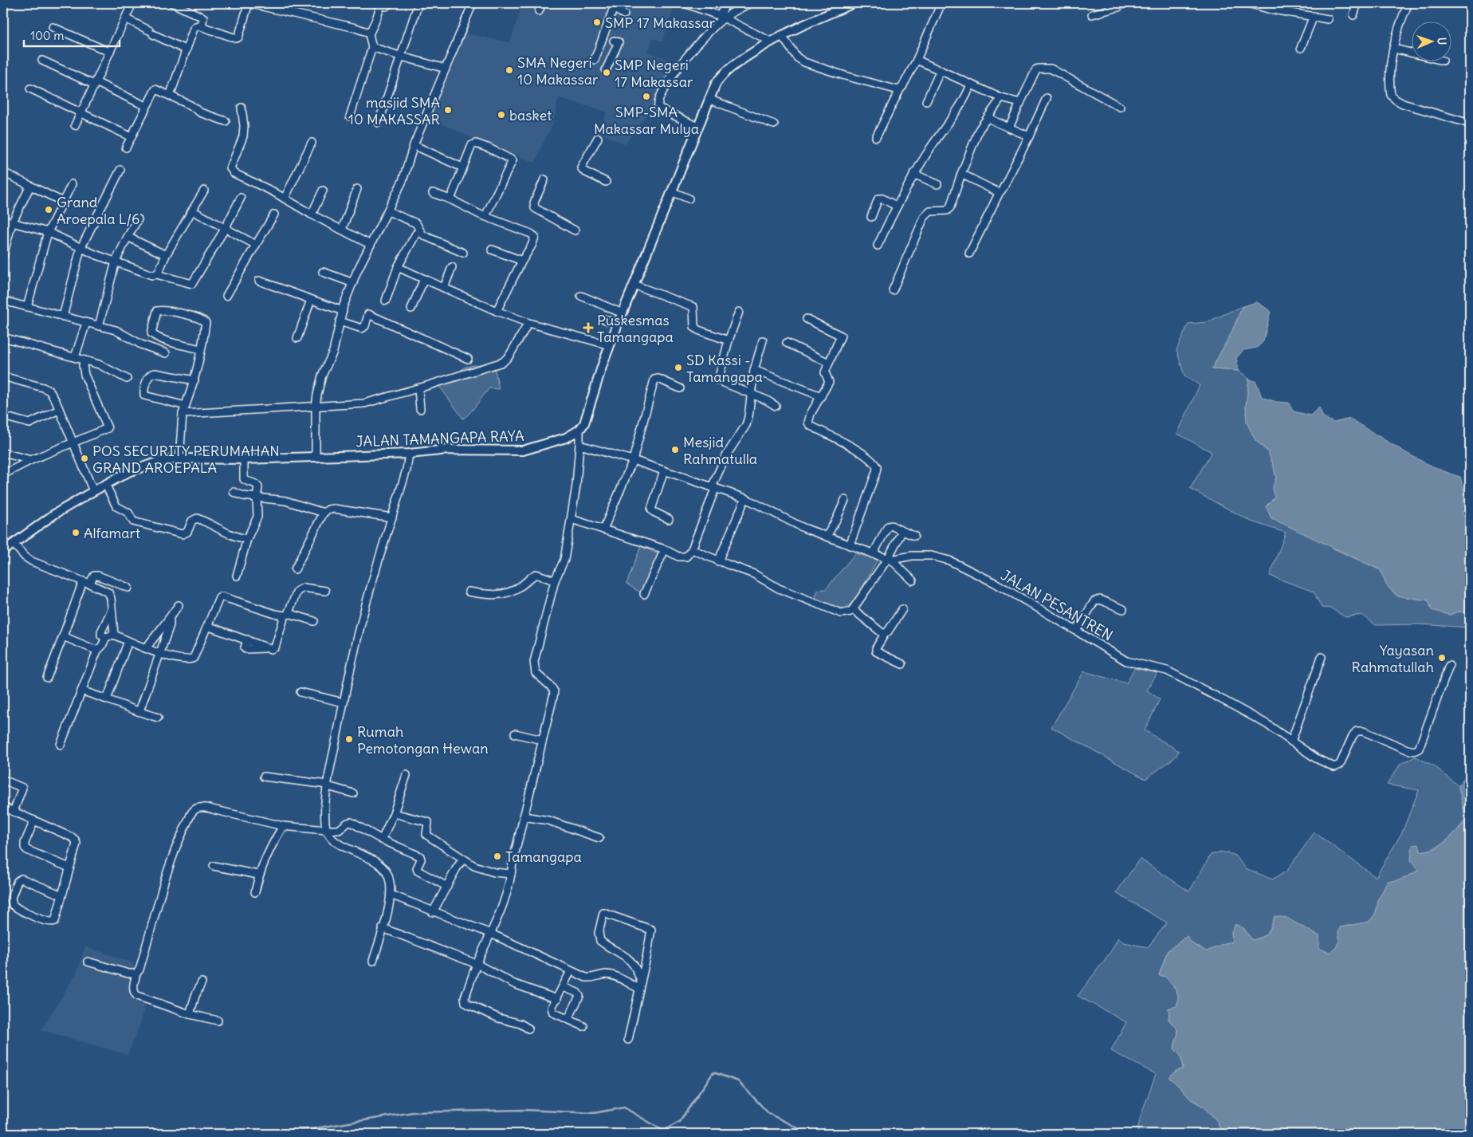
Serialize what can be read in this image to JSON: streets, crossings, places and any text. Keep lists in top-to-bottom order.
{
  "streets": {
    "main road": ["JALAN TAMANGAPA RAYA"],
    "street": ["JALAN PESANTREN"]
  },
  "places": {
    "other": [
      "SMP 17 Makassar",
      "SMA Negeri 10 Makassar",
      "SMP Negeri 17 Makassar",
      "SMP-SMA Makassar Mulya",
      "masjid SMA 10 MAKASSAR",
      "basket",
      "Grand Aroepala L/6",
      "SD Kassi - Tamangapa",
      "Mesjid Rahmatulla",
      "POS SECURITY PERUMAHAN GRAND AROEPALA",
      "Alfamart",
      "Yayasan Rahmatullah",
      "Rumah Pemotongan Hewan",
      "Tamangapa"
    ],
    "health": ["Puskesmas Tamangapa"]
  },
  "scale_bar": "100 m",
  "north": "right"
}
